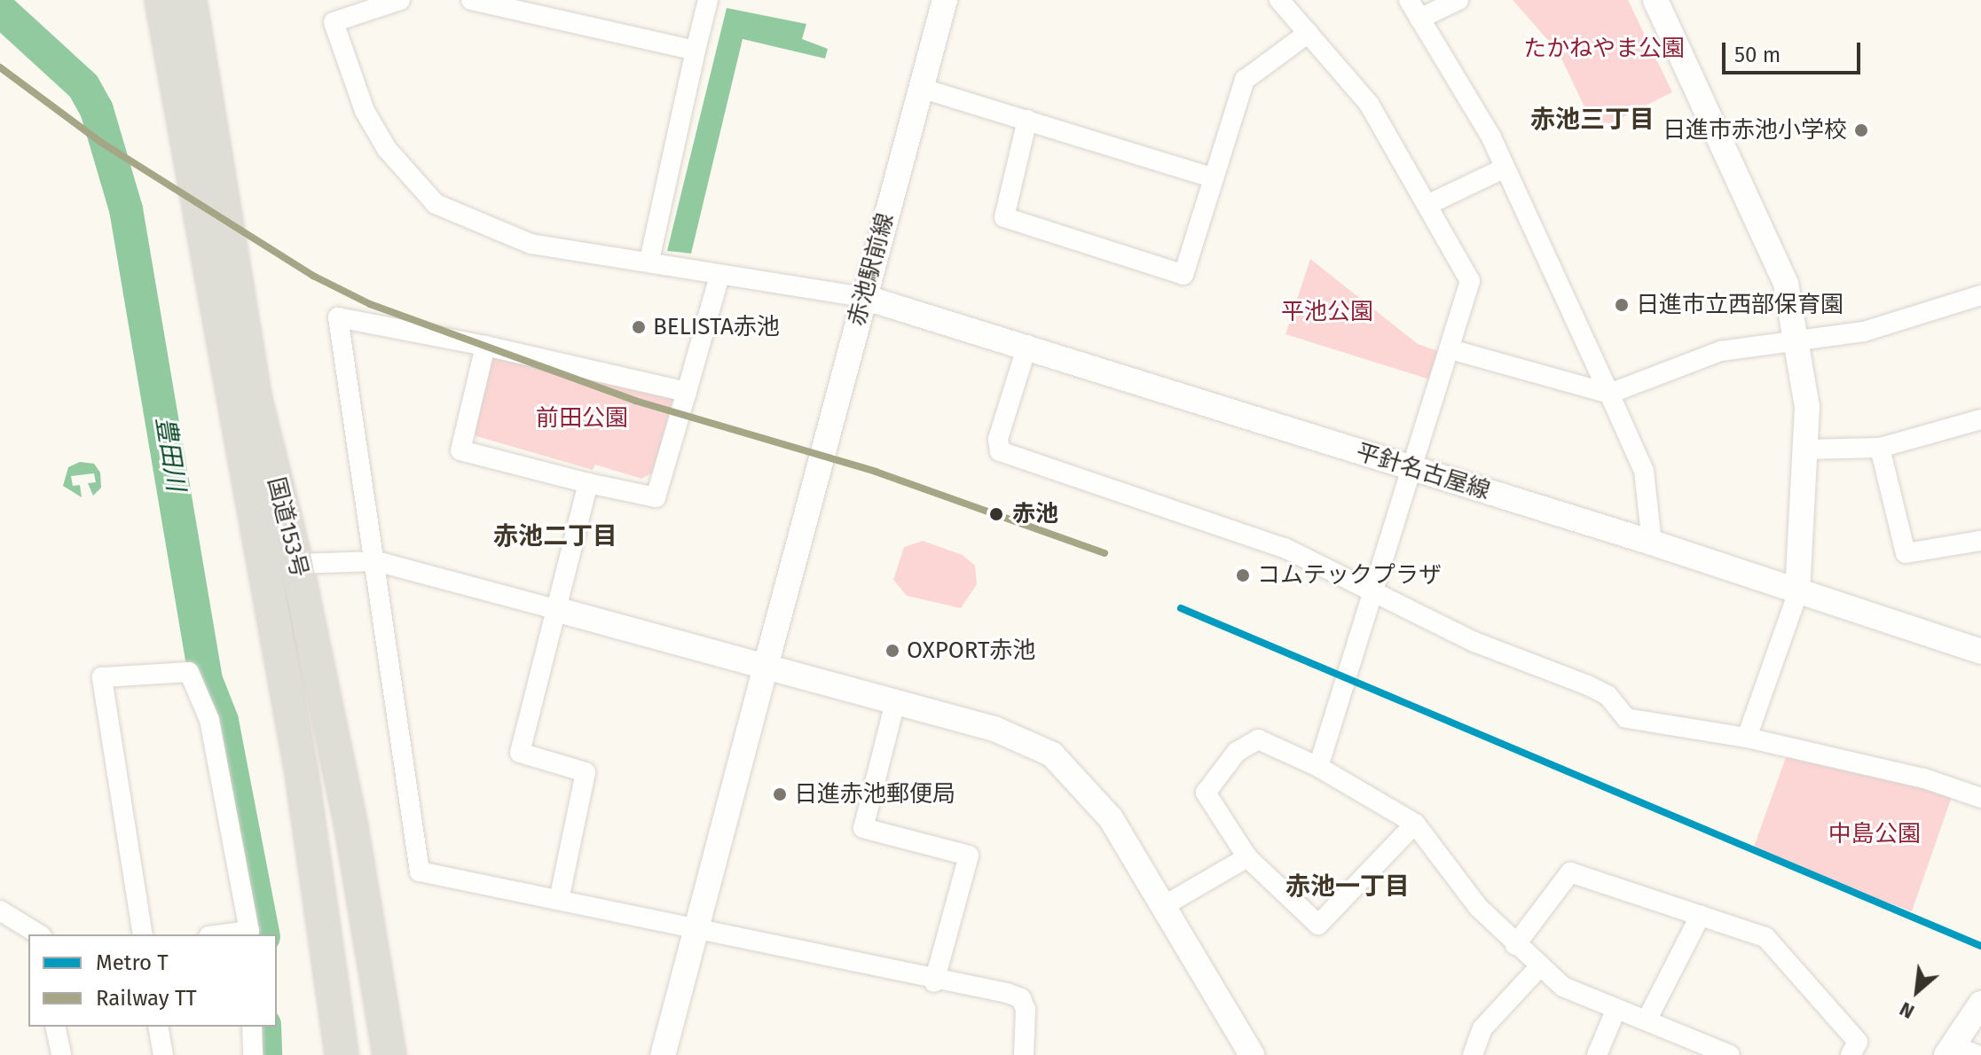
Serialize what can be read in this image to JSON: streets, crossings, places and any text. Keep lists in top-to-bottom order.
{
  "streets": {
    "highway": ["国道153号"],
    "street": ["赤池駅前線", "平針名古屋線"]
  },
  "crossings": [
    ["赤池駅前線", "平針名古屋線"]
  ],
  "districts": ["赤池三丁目", "赤池二丁目", "赤池一丁目"],
  "water": ["豊田川"],
  "parks": [
    "たかねやま公園",
    "平池公園",
    "前田公園",
    "中島公園"
  ],
  "places": [
    "日進市赤池小学校",
    "日進市立西部保育園",
    "BELISTA赤池",
    "赤池",
    "コムテックプラザ",
    "OXPORT赤池",
    "日進赤池郵便局"
  ],
  "lines": ["rail line TT", "metro line T"],
  "legend": ["Metro T", "Railway TT"],
  "scale_bar": "50 m",
  "north": "bottom left"
}
